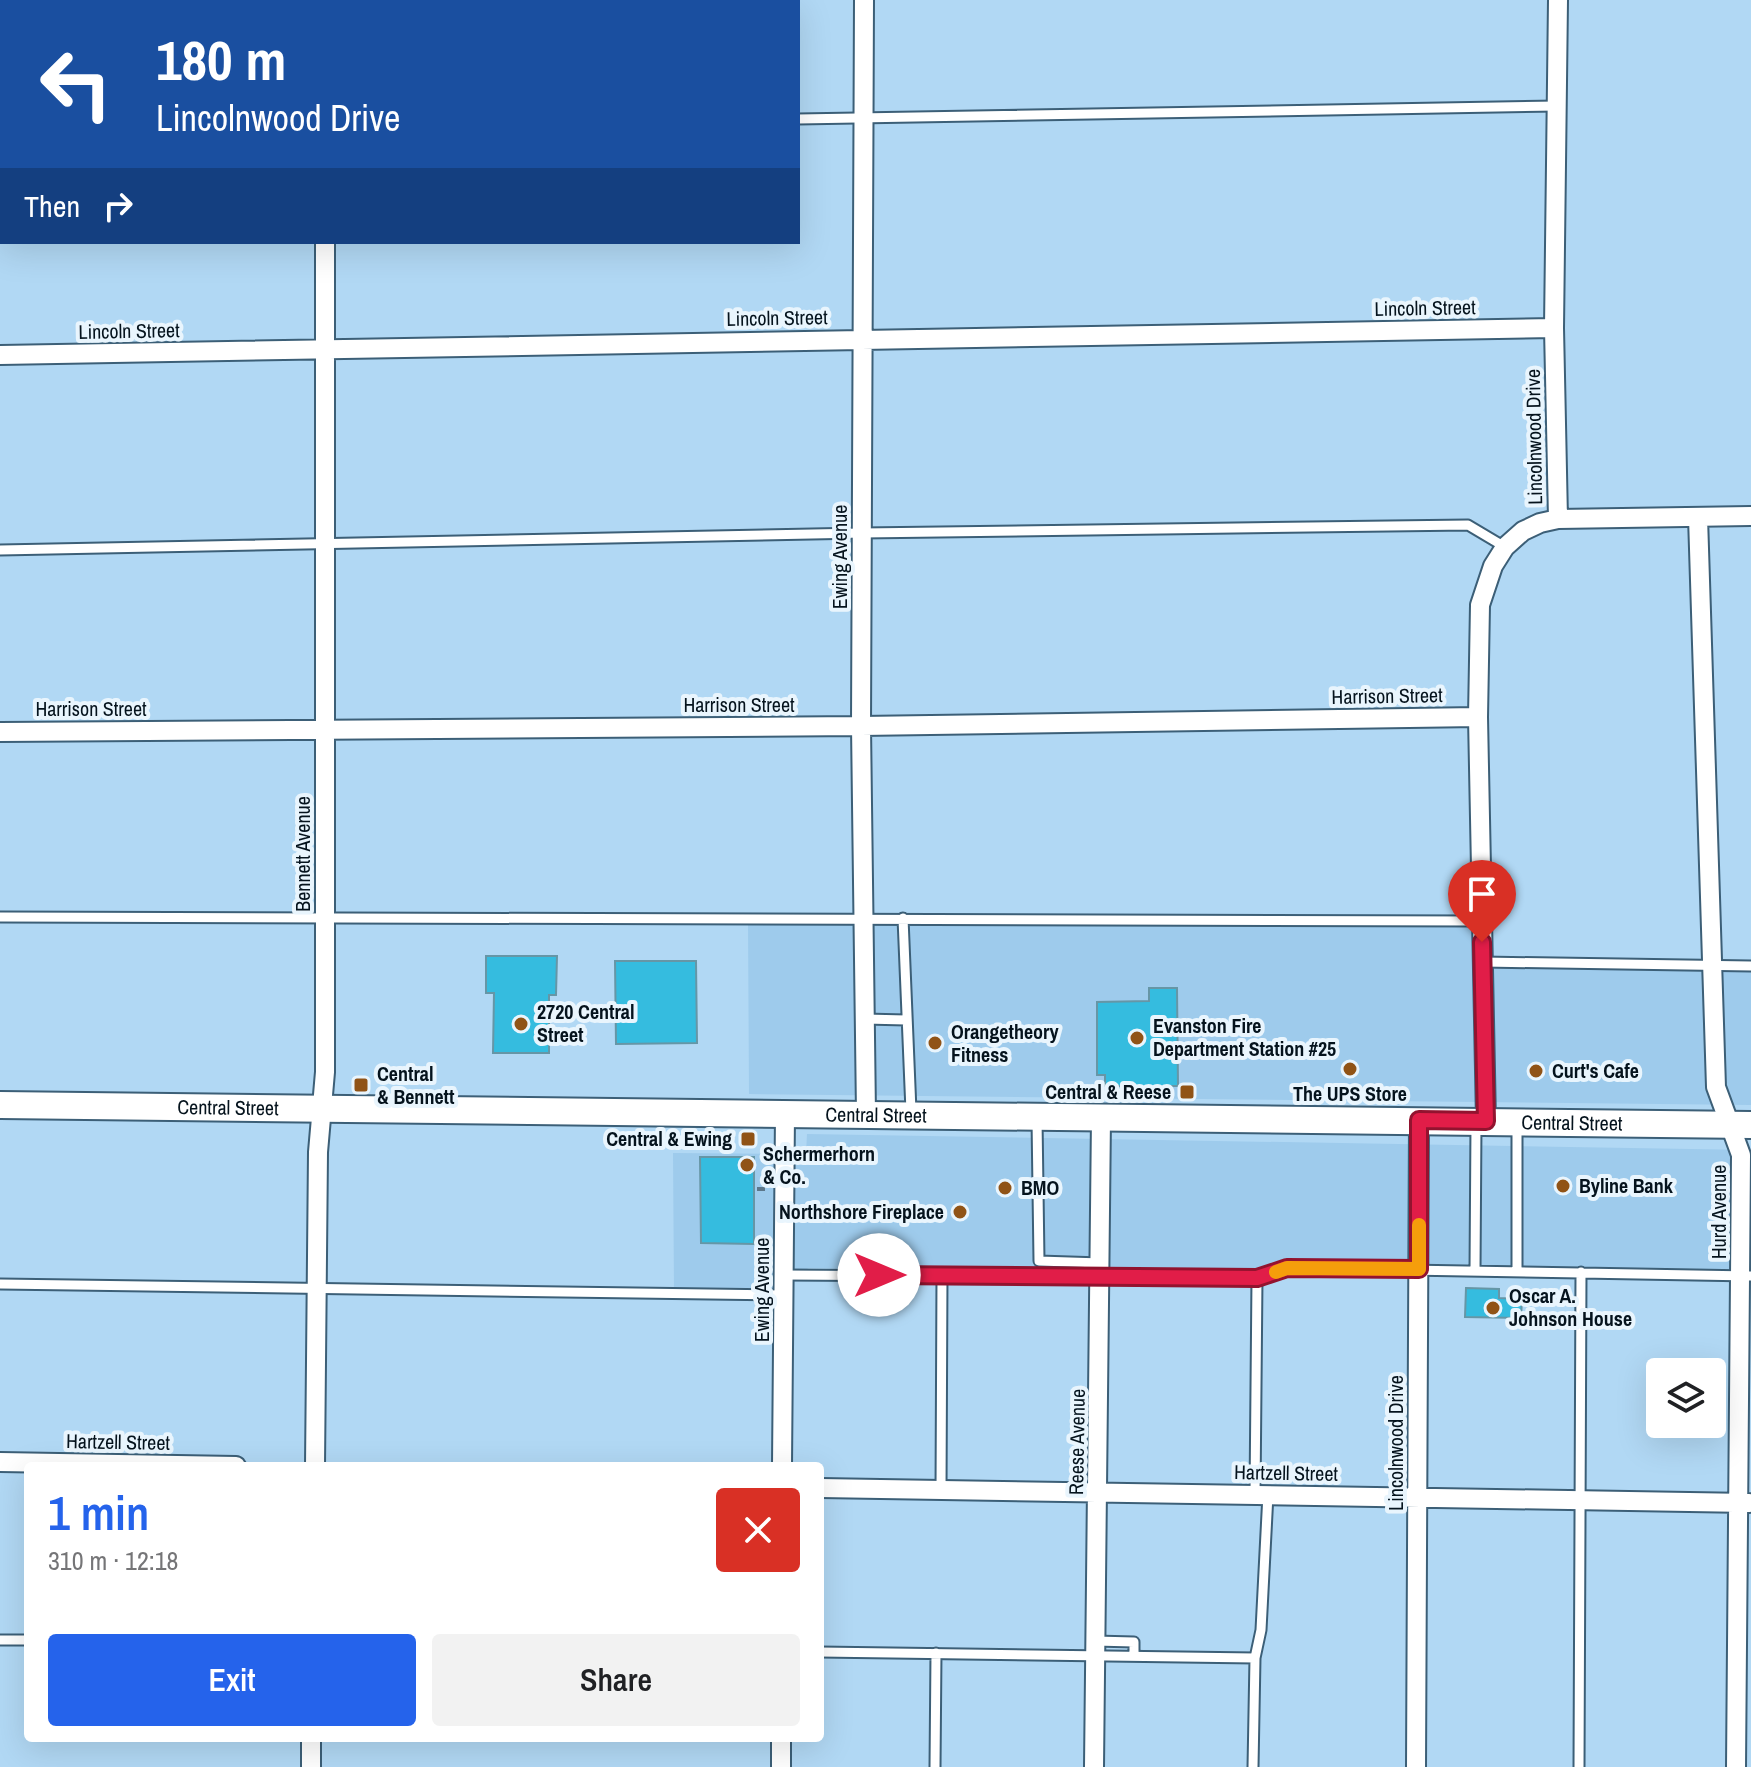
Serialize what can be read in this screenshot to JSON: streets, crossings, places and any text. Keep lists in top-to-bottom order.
{
  "streets": {
    "main road": ["Central Street"],
    "street": [
      "Lincoln Street",
      "Lincolnwood Drive",
      "Ewing Avenue",
      "Harrison Street",
      "Bennett Avenue",
      "Hurd Avenue",
      "Hartzell Street",
      "Reese Avenue"
    ]
  },
  "crossings": [
    ["Lincoln Street", "Lincolnwood Drive"],
    ["Lincoln Street", "Ewing Avenue"],
    ["Lincoln Street", "Bennett Avenue"],
    ["Lincolnwood Drive", "Harrison Street"],
    ["Lincolnwood Drive", "Central Street"],
    ["Lincolnwood Drive", "Hartzell Street"],
    ["Ewing Avenue", "Harrison Street"],
    ["Ewing Avenue", "Central Street"],
    ["Harrison Street", "Bennett Avenue"],
    ["Bennett Avenue", "Central Street"],
    ["Central Street", "Hurd Avenue"],
    ["Central Street", "Reese Avenue"],
    ["Hurd Avenue", "Hartzell Street"],
    ["Hartzell Street", "Reese Avenue"]
  ],
  "places": {
    "other": [
      "2720 Central Street",
      "Evanston Fire Department Station #25",
      "Orangetheory Fitness",
      "The UPS Store",
      "Curt's Cafe",
      "Schermerhorn & Co.",
      "Byline Bank",
      "BMO",
      "Northshore Fireplace",
      "Oscar A. Johnson House"
    ],
    "transit": ["Central & Bennett", "Central & Reese", "Central & Ewing"]
  },
  "page": {
    "turn": ["180 m", "Lincolnwood Drive"],
    "then": "Then",
    "heading": ["1 min", "310 m · 12:18"],
    "buttons": ["Exit", "Share"]
  }
}
